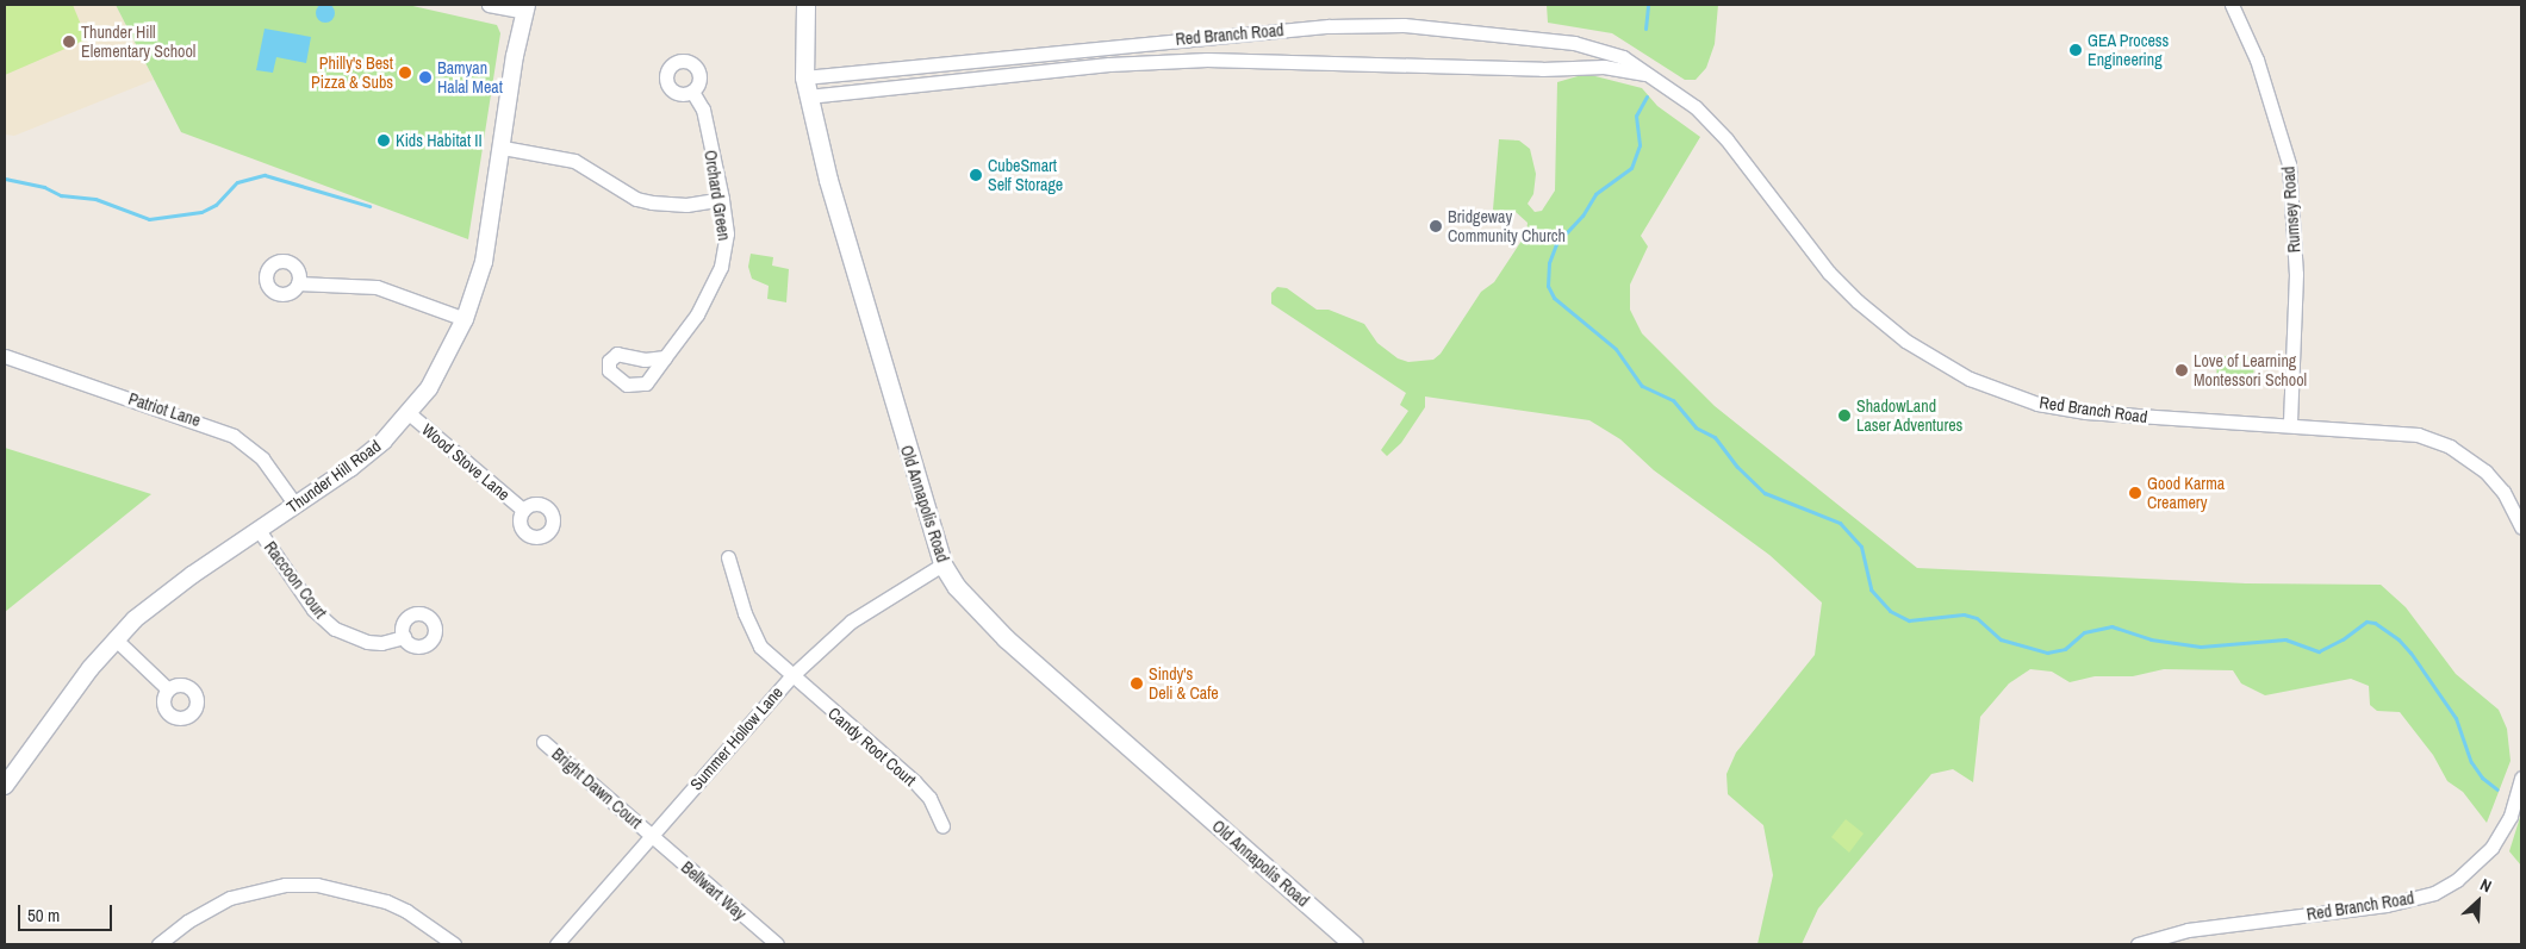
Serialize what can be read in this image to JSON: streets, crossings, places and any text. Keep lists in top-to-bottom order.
{
  "streets": {
    "main road": ["Old Annapolis Road"],
    "street": [
      "Red Branch Road",
      "Orchard Green",
      "Rumsey Road",
      "Patriot Lane",
      "Wood Stove Lane",
      "Thunder Hill Road",
      "Raccoon Court",
      "Summer Hollow Lane",
      "Candy Root Court",
      "Bright Dawn Court",
      "Bellwart Way"
    ]
  },
  "crossings": [
    ["Red Branch Road", "Rumsey Road"],
    ["Red Branch Road", "Old Annapolis Road"],
    ["Patriot Lane", "Thunder Hill Road"],
    ["Wood Stove Lane", "Thunder Hill Road"],
    ["Thunder Hill Road", "Raccoon Court"],
    ["Old Annapolis Road", "Summer Hollow Lane"],
    ["Summer Hollow Lane", "Candy Root Court"],
    ["Summer Hollow Lane", "Bright Dawn Court"],
    ["Summer Hollow Lane", "Bellwart Way"],
    ["Bright Dawn Court", "Bellwart Way"]
  ],
  "places": [
    "Thunder Hill Elementary School",
    "GEA Process Engineering",
    "Philly's Best Pizza & Subs",
    "Bamyan Halal Meat",
    "Kids Habitat II",
    "CubeSmart Self Storage",
    "Bridgeway Community Church",
    "Love of Learning Montessori School",
    "ShadowLand Laser Adventures",
    "Good Karma Creamery",
    "Sindy's Deli & Cafe"
  ],
  "scale_bar": "50 m",
  "north": "top right"
}
